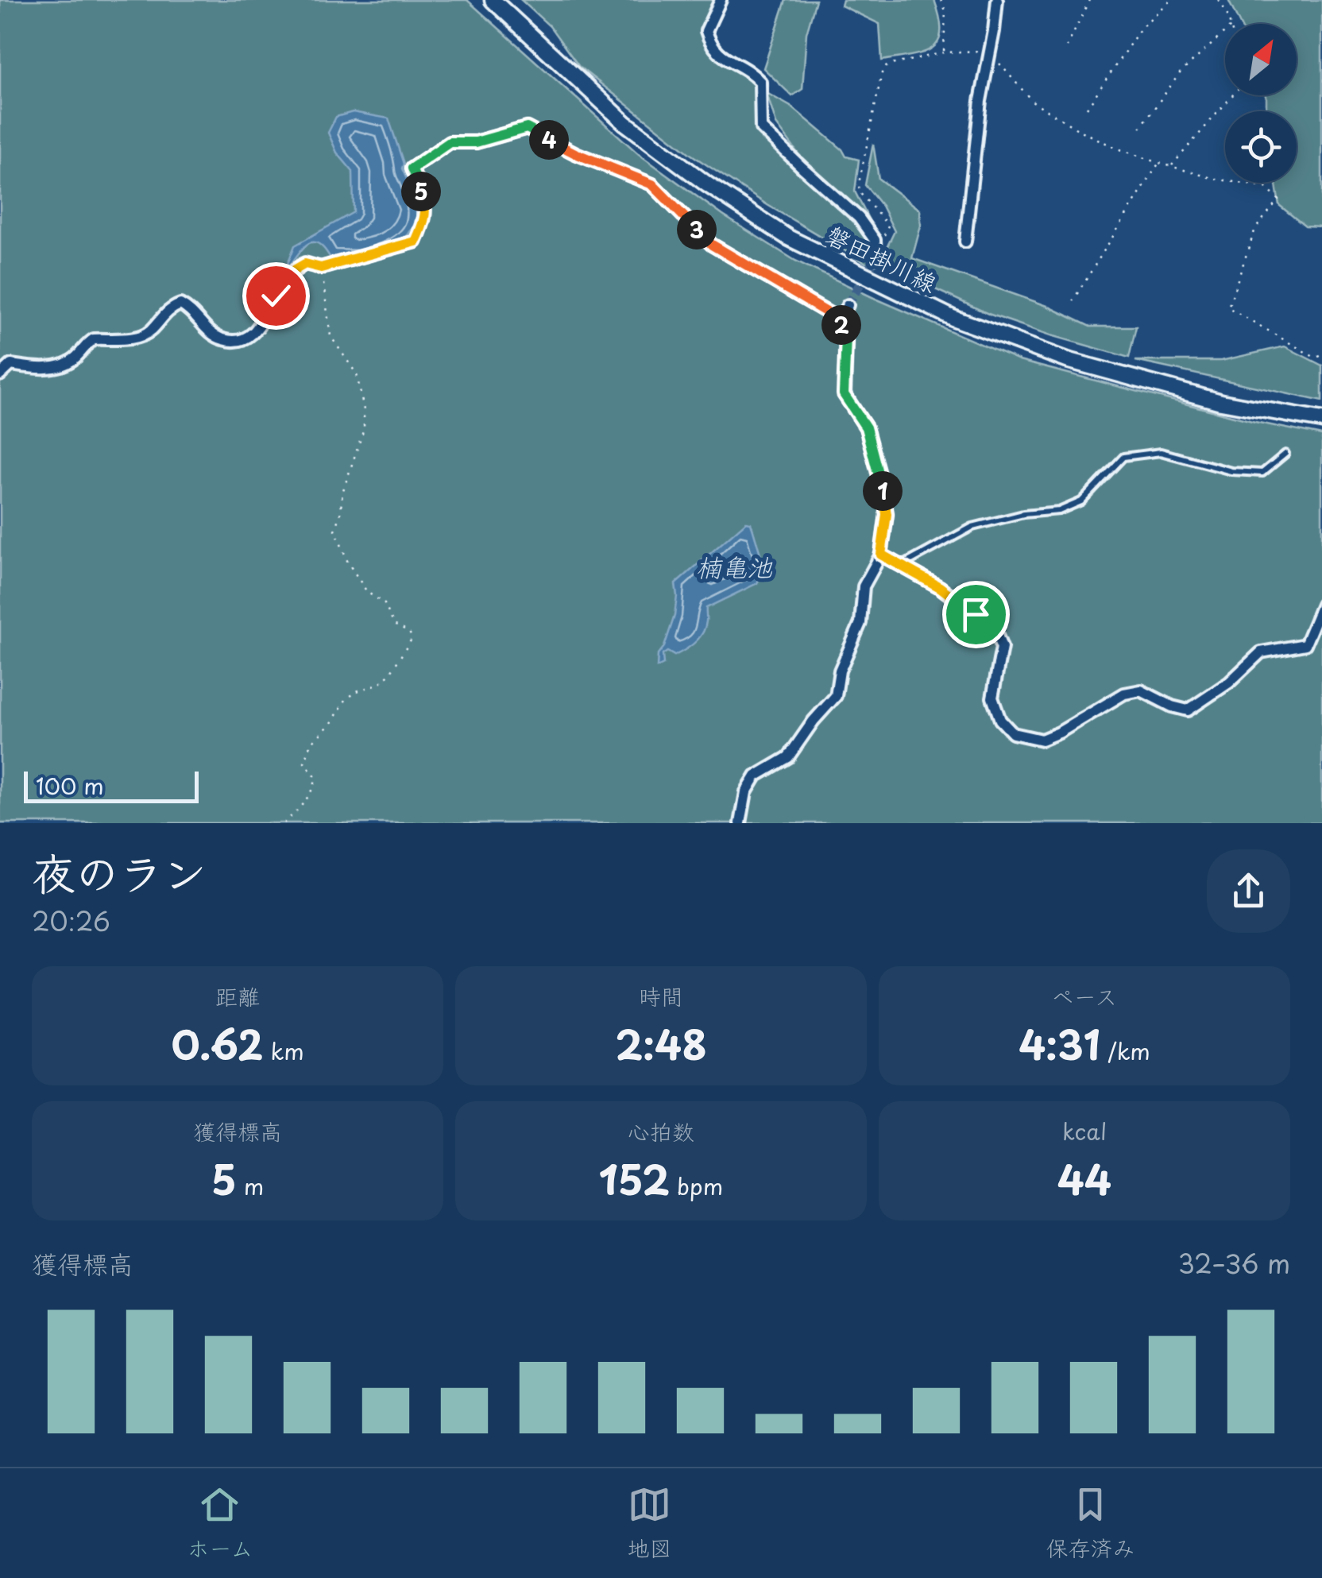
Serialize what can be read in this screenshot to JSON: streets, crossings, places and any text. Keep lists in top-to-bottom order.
{
  "streets": {
    "main road": ["磐田掛川線"]
  },
  "water": ["楠亀池"],
  "scale_bar": "100 m",
  "north": "top right",
  "page": {
    "pins": [
      "4",
      "5",
      "3",
      "2",
      "1"
    ],
    "scale": "100 m",
    "heading": ["夜のラン", "20:26"],
    "stats": [
      ["距離", "0.62 km"],
      ["時間", "2:48"],
      ["ペース", "4:31 /km"],
      ["獲得標高", "5 m"],
      ["心拍数", "152 bpm"],
      ["kcal", "44"]
    ],
    "chart": ["獲得標高", "32–36 m"],
    "tabs": ["ホーム", "地図", "保存済み"]
  }
}
